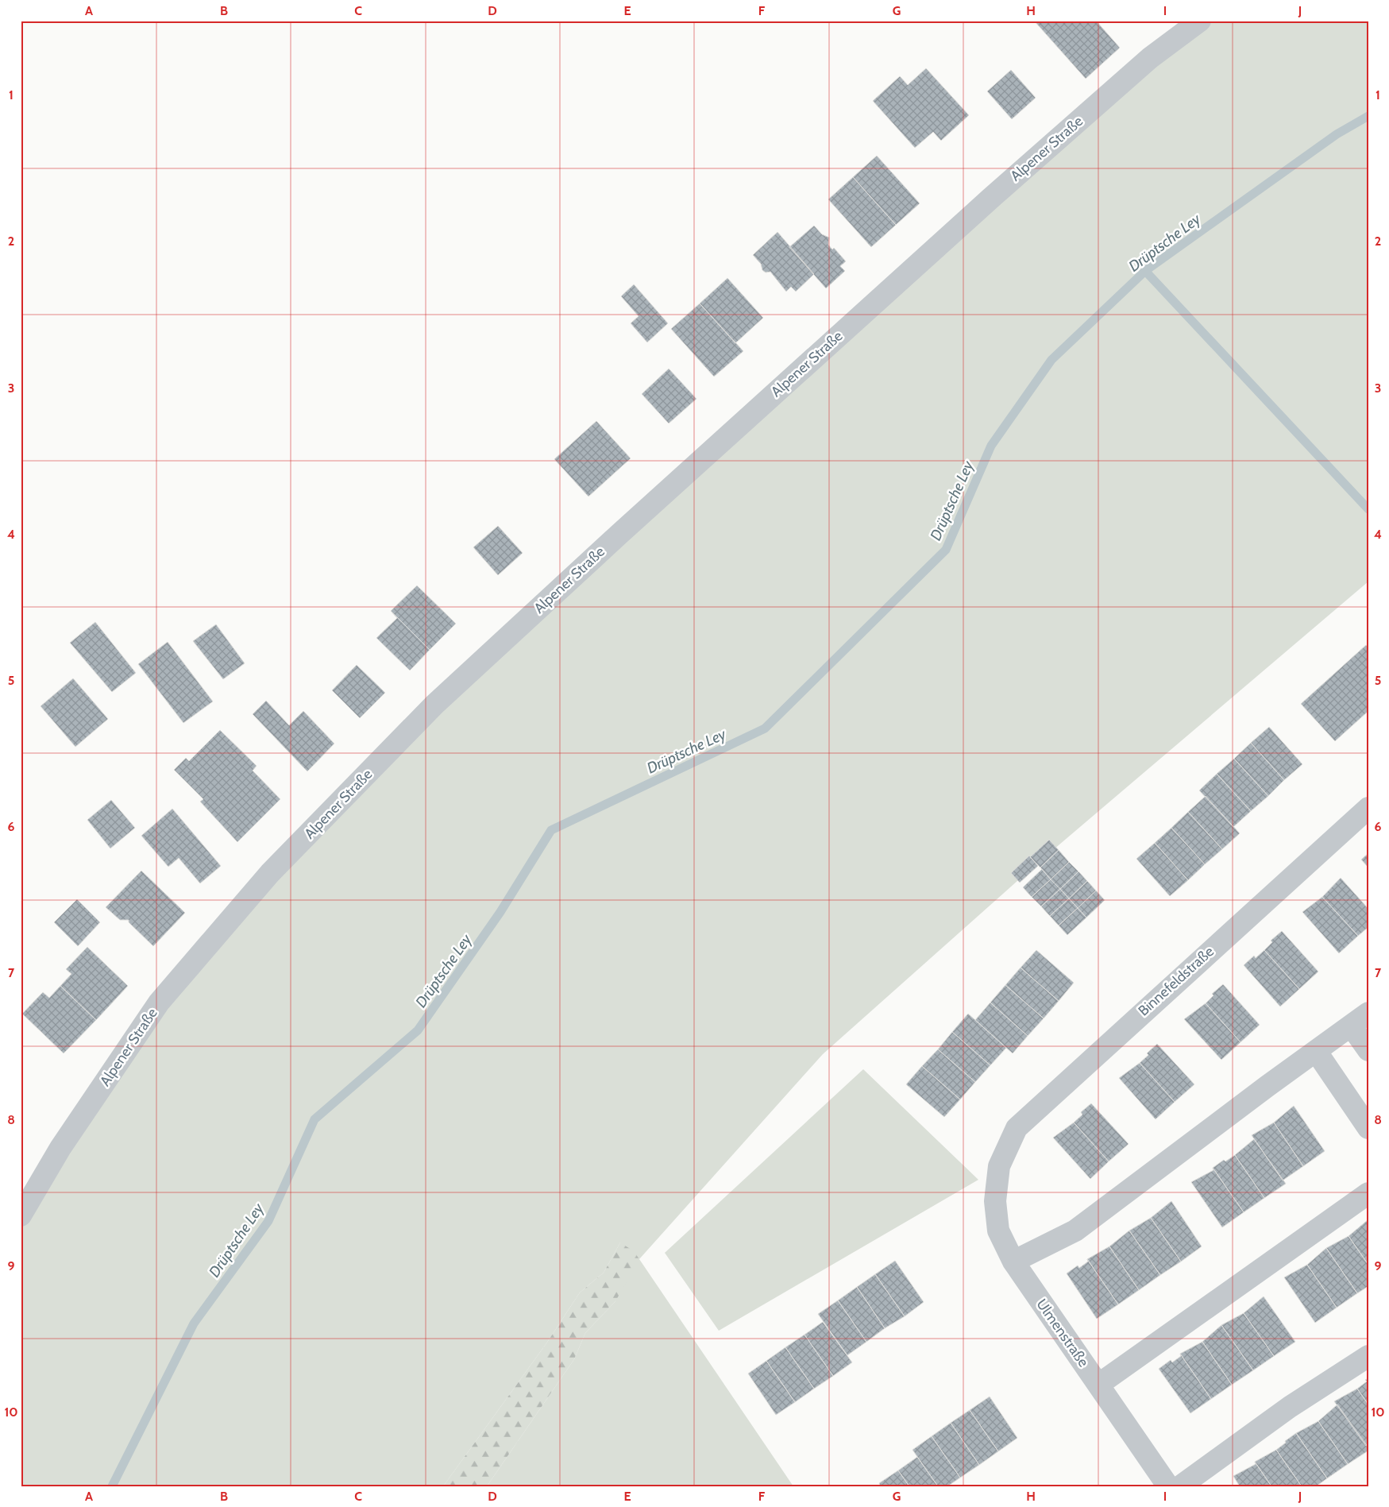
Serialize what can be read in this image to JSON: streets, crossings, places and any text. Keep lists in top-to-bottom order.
{
  "streets": {
    "street": ["Alpener Straße", "Binnefeldstraße", "Ulmenstraße"]
  },
  "crossings": [
    ["Binnefeldstraße", "Ulmenstraße"]
  ],
  "water": ["Drüptsche Ley"],
  "grid": {
    "columns": [
      "A",
      "B",
      "C",
      "D",
      "E",
      "F",
      "G",
      "H",
      "I",
      "J"
    ],
    "rows": [
      "1",
      "2",
      "3",
      "4",
      "5",
      "6",
      "7",
      "8",
      "9",
      "10"
    ]
  }
}
